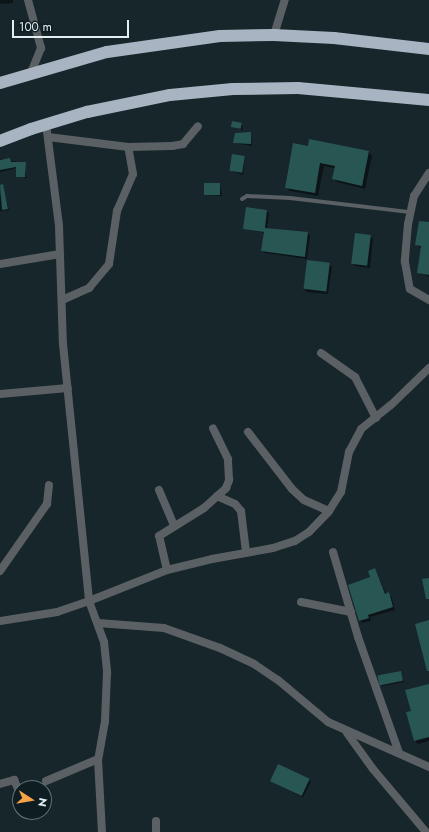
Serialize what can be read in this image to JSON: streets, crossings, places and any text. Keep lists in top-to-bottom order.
{
  "scale_bar": "100 m",
  "north": "right"
}
